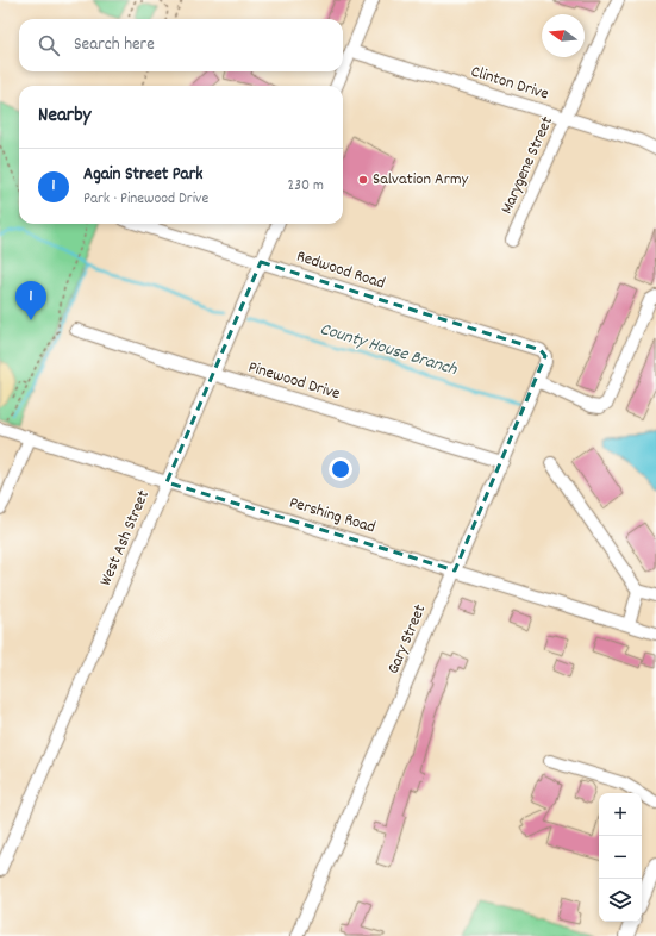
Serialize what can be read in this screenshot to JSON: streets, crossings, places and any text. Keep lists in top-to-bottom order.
{
  "streets": {
    "street": [
      "Clinton Drive",
      "Marygene Street",
      "Redwood Road",
      "Pinewood Drive",
      "Pershing Road",
      "West Ash Street",
      "Gary Street"
    ]
  },
  "crossings": [
    ["Clinton Drive", "Marygene Street"],
    ["Redwood Road", "West Ash Street"],
    ["Redwood Road", "Gary Street"],
    ["Pinewood Drive", "West Ash Street"],
    ["Pinewood Drive", "Gary Street"],
    ["Pershing Road", "West Ash Street"],
    ["Pershing Road", "Gary Street"]
  ],
  "water": ["County House Branch"],
  "places": ["Salvation Army"],
  "north": "left",
  "page": {
    "search": "Search here",
    "heading": "Nearby",
    "list": [
      {
        "mark": "1",
        "name": "Again Street Park",
        "note": "Park · Pinewood Drive",
        "value": "230 m"
      }
    ],
    "pins": "1",
    "map_buttons": ["+", "−"]
  }
}
